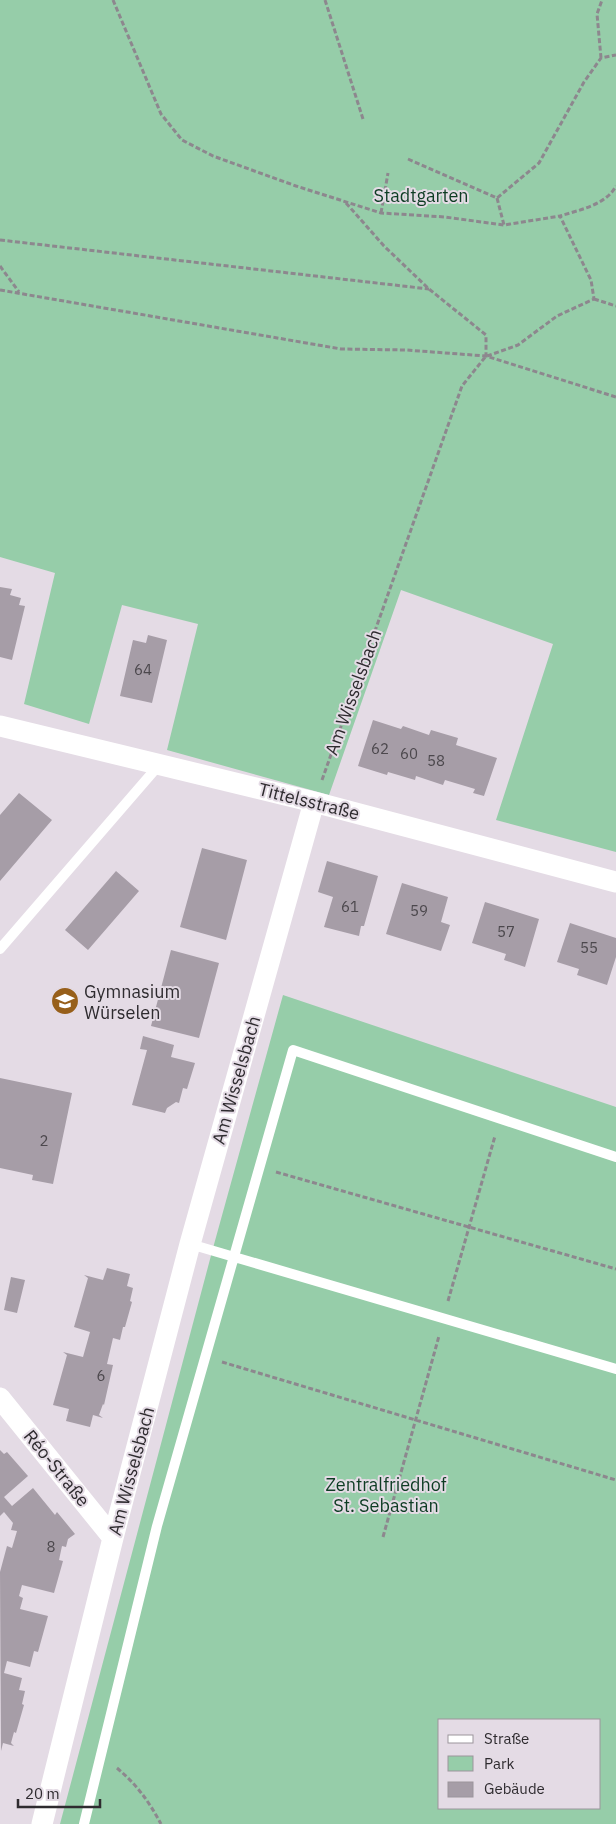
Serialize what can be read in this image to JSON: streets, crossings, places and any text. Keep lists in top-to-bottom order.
{
  "streets": {
    "street": ["Am Wisselsbach", "Tittelsstraße", "Réo-Straße"]
  },
  "crossings": [
    ["Am Wisselsbach", "Tittelsstraße"],
    ["Am Wisselsbach", "Réo-Straße"]
  ],
  "parks": ["Stadtgarten", "Zentralfriedhof St. Sebastian"],
  "places": {
    "school or university": ["Gymnasium Würselen"]
  },
  "house_numbers": [
    "64",
    "62",
    "60",
    "58",
    "61",
    "59",
    "57",
    "55",
    "2",
    "6",
    "8"
  ],
  "legend": ["Straße", "Park", "Gebäude"],
  "scale_bar": "20 m"
}
